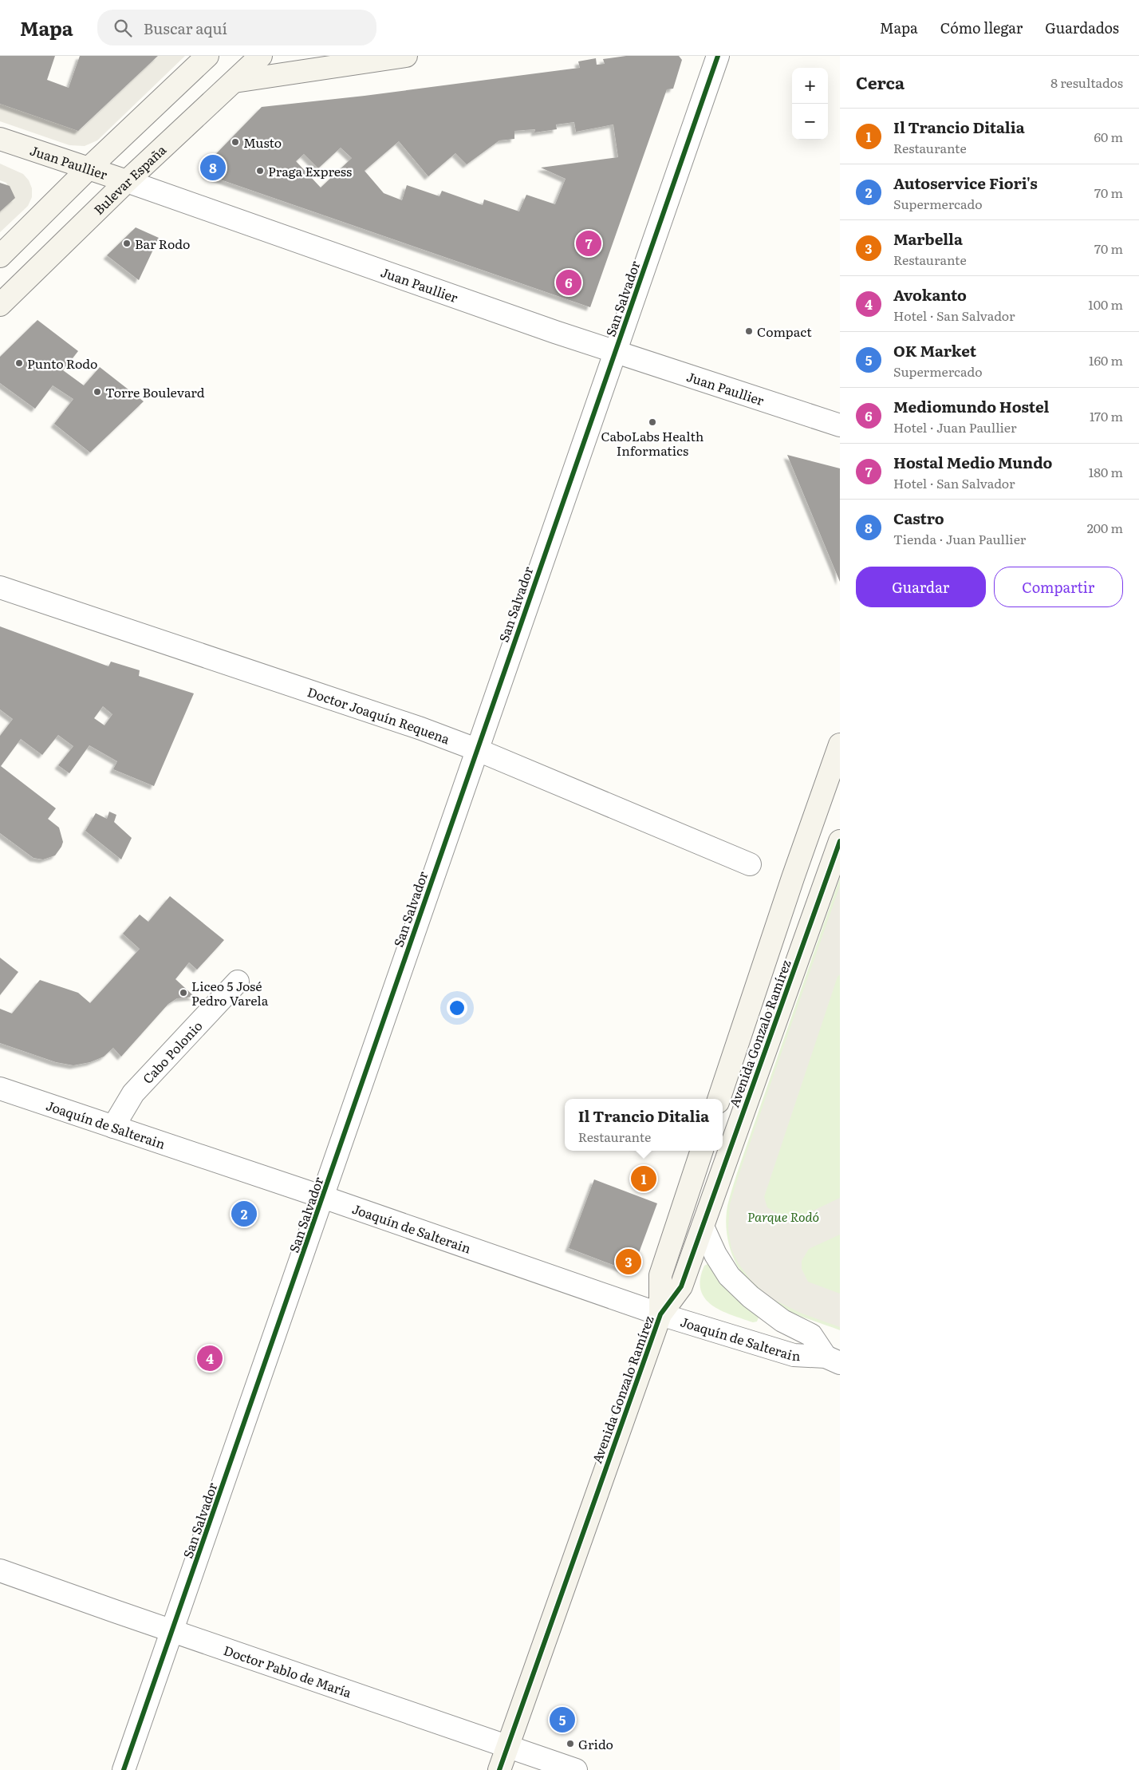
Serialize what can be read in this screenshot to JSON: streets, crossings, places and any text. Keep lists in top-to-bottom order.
{
  "streets": {
    "street": [
      "Juan Paullier",
      "Bulevar España",
      "San Salvador",
      "Doctor Joaquín Requena",
      "Avenida Gonzalo Ramírez",
      "Cabo Polonio",
      "Joaquín de Salterain",
      "Doctor Pablo de María"
    ]
  },
  "crossings": [
    ["Juan Paullier", "Bulevar España"],
    ["Juan Paullier", "San Salvador"],
    ["San Salvador", "Doctor Joaquín Requena"],
    ["San Salvador", "Joaquín de Salterain"],
    ["San Salvador", "Doctor Pablo de María"],
    ["Avenida Gonzalo Ramírez", "Joaquín de Salterain"],
    ["Avenida Gonzalo Ramírez", "Doctor Pablo de María"],
    ["Cabo Polonio", "Joaquín de Salterain"]
  ],
  "parks": ["Parque Rodó"],
  "places": [
    "Musto",
    "Praga Express",
    "Bar Rodo",
    "Compact",
    "Punto Rodo",
    "Torre Boulevard",
    "CaboLabs Health Informatics",
    "Liceo 5 José Pedro Varela",
    "Grido"
  ],
  "page": {
    "header": "Mapa",
    "search": "Buscar aquí",
    "nav": ["Mapa", "Cómo llegar", "Guardados"],
    "heading": ["Cerca", "8 resultados"],
    "map_buttons": ["+", "−"],
    "list": [
      {
        "mark": "1",
        "name": "Il Trancio Ditalia",
        "note": "Restaurante",
        "value": "60 m"
      },
      {
        "mark": "2",
        "name": "Autoservice Fiori's",
        "note": "Supermercado",
        "value": "70 m"
      },
      {
        "mark": "3",
        "name": "Marbella",
        "note": "Restaurante",
        "value": "70 m"
      },
      {
        "mark": "4",
        "name": "Avokanto",
        "note": "Hotel · San Salvador",
        "value": "100 m"
      },
      {
        "mark": "5",
        "name": "OK Market",
        "note": "Supermercado",
        "value": "160 m"
      },
      {
        "mark": "6",
        "name": "Mediomundo Hostel",
        "note": "Hotel · Juan Paullier",
        "value": "170 m"
      },
      {
        "mark": "7",
        "name": "Hostal Medio Mundo",
        "note": "Hotel · San Salvador",
        "value": "180 m"
      },
      {
        "mark": "8",
        "name": "Castro",
        "note": "Tienda · Juan Paullier",
        "value": "200 m"
      }
    ],
    "pins": [
      "8",
      "7",
      "6",
      "1",
      "2",
      "3",
      "4",
      "5"
    ],
    "buttons": ["Guardar", "Compartir"],
    "popup": ["Il Trancio Ditalia", "Restaurante"]
  }
}
